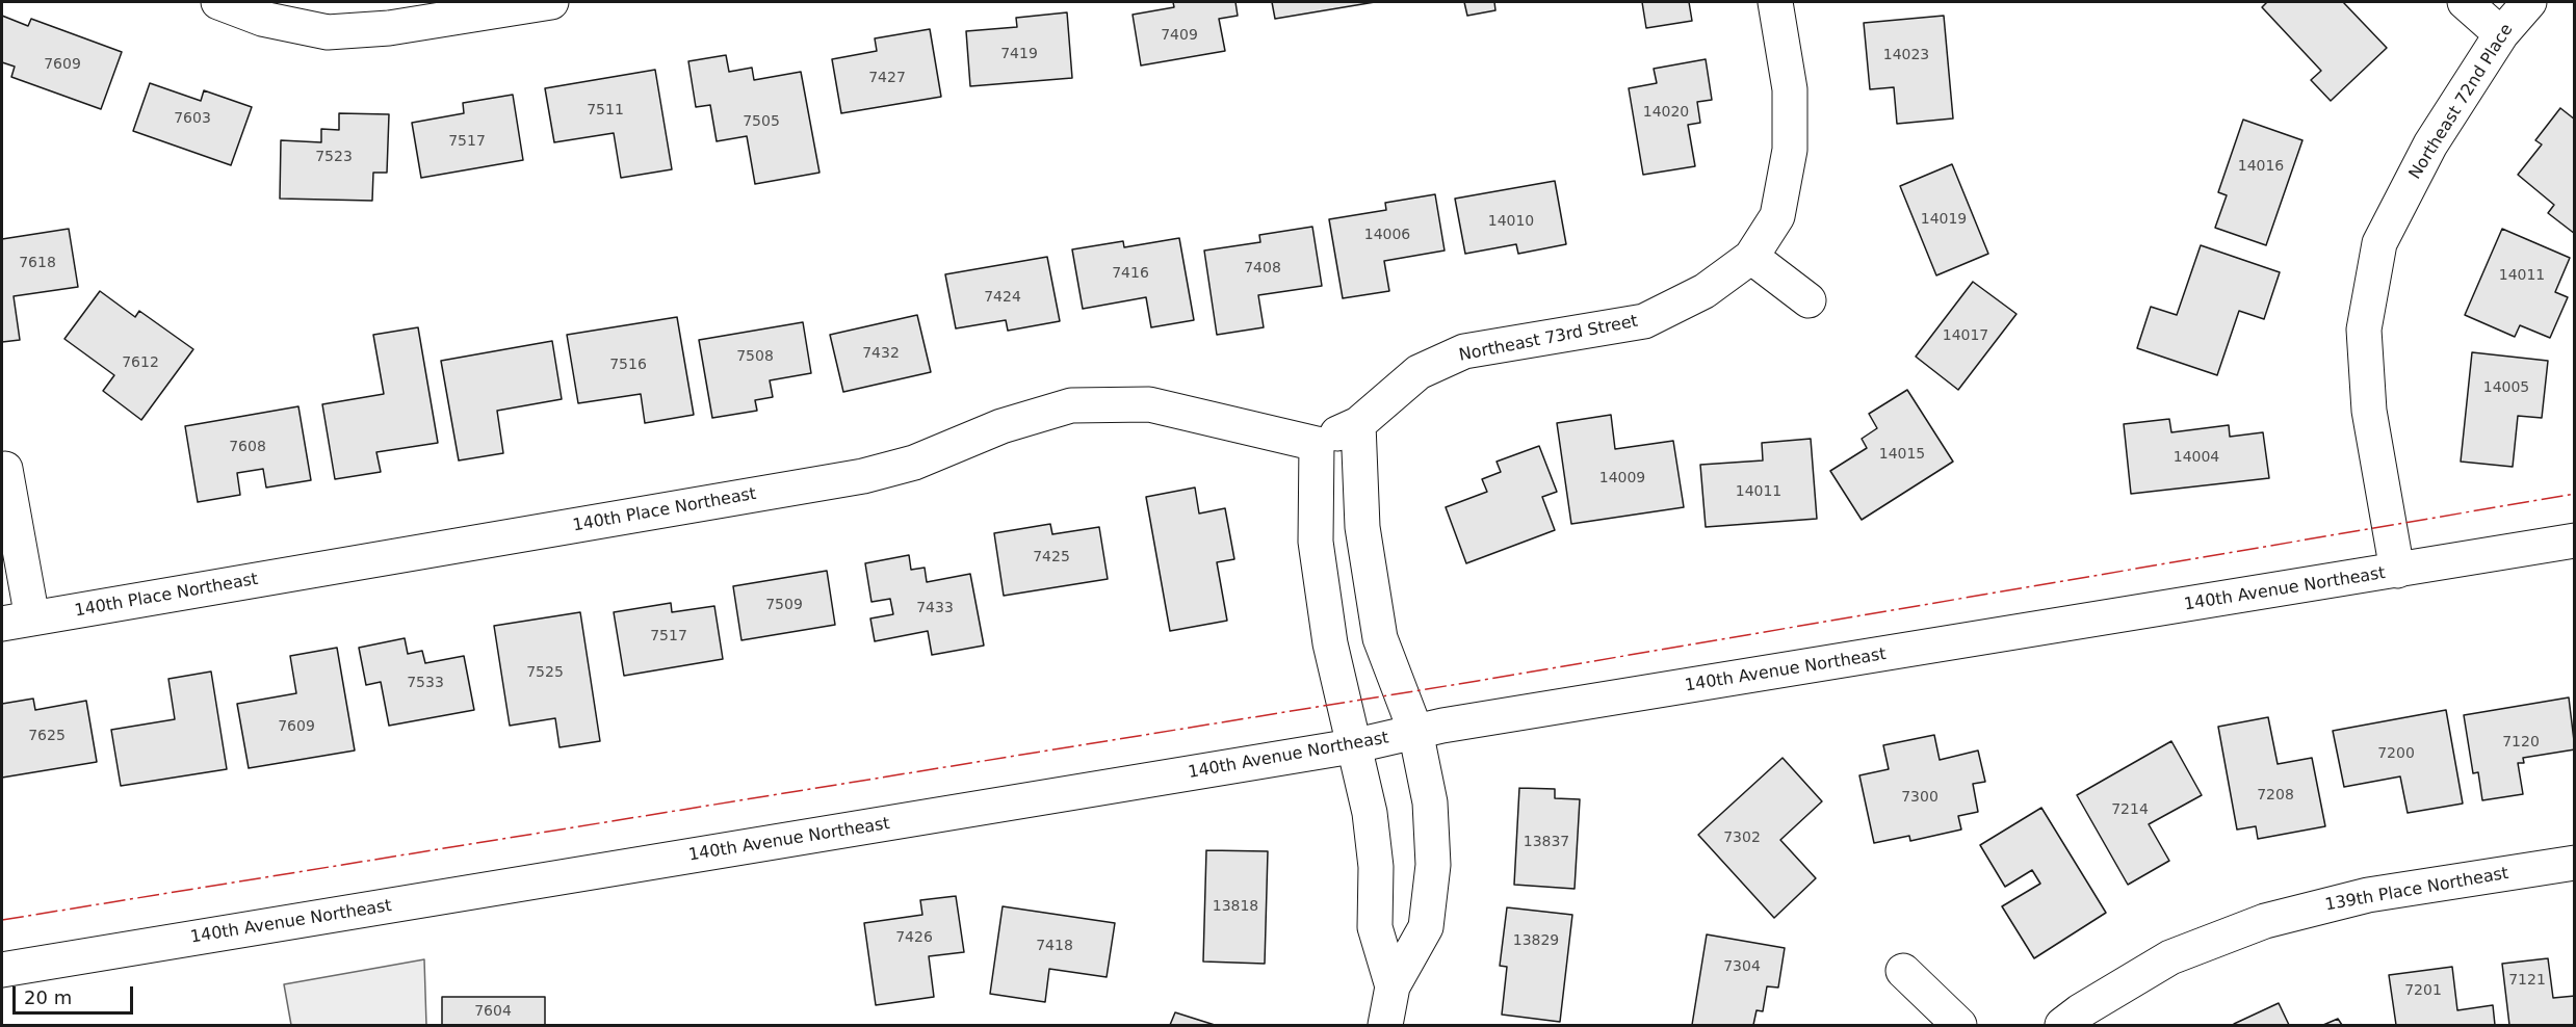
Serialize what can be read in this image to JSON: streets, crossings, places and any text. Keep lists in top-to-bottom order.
{
  "streets": {
    "street": [
      "Northeast 72nd Place",
      "Northeast 73rd Street",
      "140th Place Northeast",
      "140th Avenue Northeast",
      "139th Place Northeast"
    ]
  },
  "crossings": [
    ["Northeast 72nd Place", "140th Avenue Northeast"],
    ["Northeast 73rd Street", "140th Place Northeast"]
  ],
  "house_numbers": [
    "7409",
    "7419",
    "14023",
    "7609",
    "7427",
    "7511",
    "14020",
    "7603",
    "7505",
    "7517",
    "7523",
    "14016",
    "14019",
    "14010",
    "14006",
    "7618",
    "7408",
    "7416",
    "14011",
    "7424",
    "14017",
    "7432",
    "7508",
    "7612",
    "7516",
    "14005",
    "7608",
    "14015",
    "14004",
    "14009",
    "14011",
    "7425",
    "7509",
    "7433",
    "7517",
    "7525",
    "7533",
    "7609",
    "7625",
    "7120",
    "7200",
    "7208",
    "7300",
    "7214",
    "7302",
    "13837",
    "13818",
    "7426",
    "13829",
    "7418",
    "7304",
    "7121",
    "7201",
    "7604"
  ],
  "scale_bar": "20 m"
}
